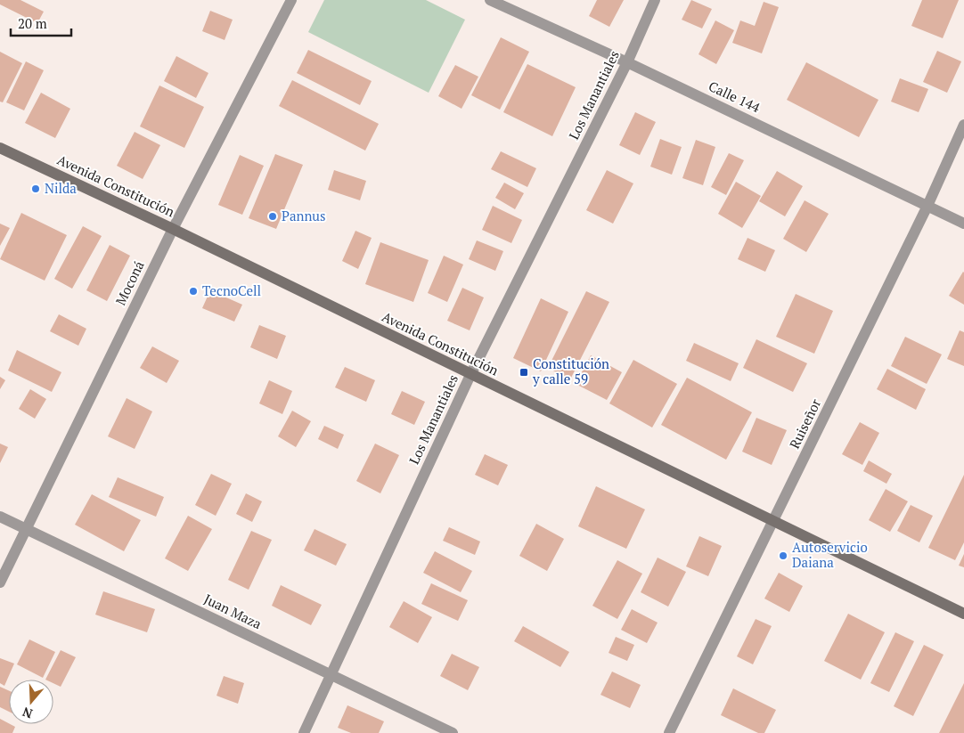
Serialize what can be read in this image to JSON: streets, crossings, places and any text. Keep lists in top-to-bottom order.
{
  "streets": {
    "main road": ["Avenida Constitución"],
    "street": [
      "Los Manantiales",
      "Calle 144",
      "Moconá",
      "Ruiseñor",
      "Juan Maza"
    ]
  },
  "crossings": [
    ["Los Manantiales", "Calle 144"],
    ["Los Manantiales", "Avenida Constitución"],
    ["Los Manantiales", "Juan Maza"],
    ["Calle 144", "Ruiseñor"],
    ["Avenida Constitución", "Moconá"],
    ["Avenida Constitución", "Ruiseñor"],
    ["Moconá", "Juan Maza"]
  ],
  "places": {
    "other": [
      "Nilda",
      "Pannus",
      "TecnoCell",
      "Autoservicio Daiana"
    ],
    "transit": ["Constitución y calle 59"]
  },
  "scale_bar": "20 m",
  "north": "bottom"
}
